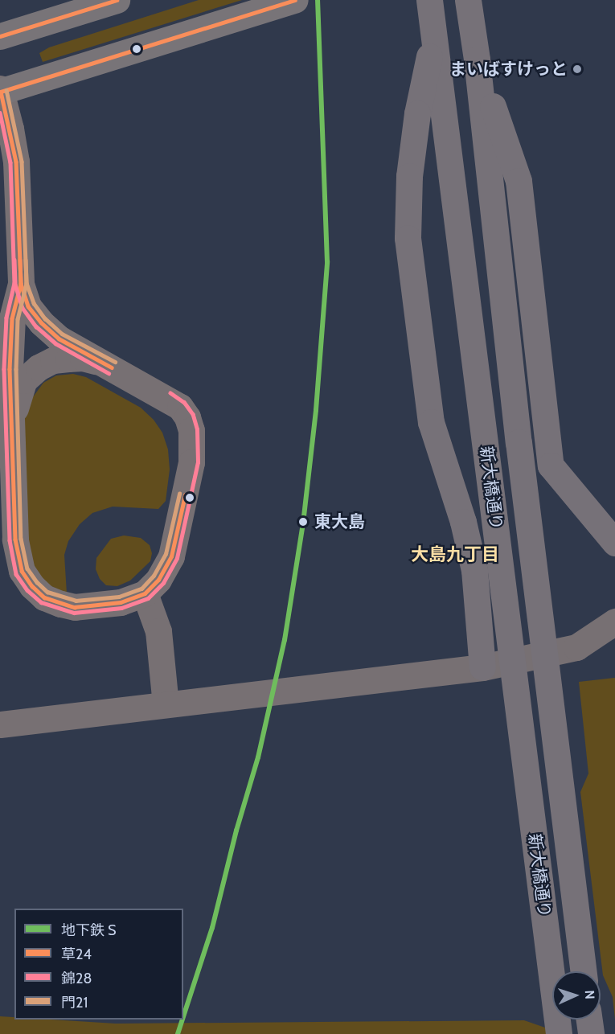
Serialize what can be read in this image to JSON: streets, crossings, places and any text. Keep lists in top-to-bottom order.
{
  "streets": {
    "main road": ["新大橋通り"]
  },
  "districts": ["大島九丁目"],
  "places": ["まいばすけっと", "東大島"],
  "lines": [
    "metro line S",
    "transit line 草24",
    "transit line 門21",
    "transit line 錦28"
  ],
  "legend": [
    "地下鉄 S",
    "草24",
    "錦28",
    "門21"
  ],
  "north": "right"
}
